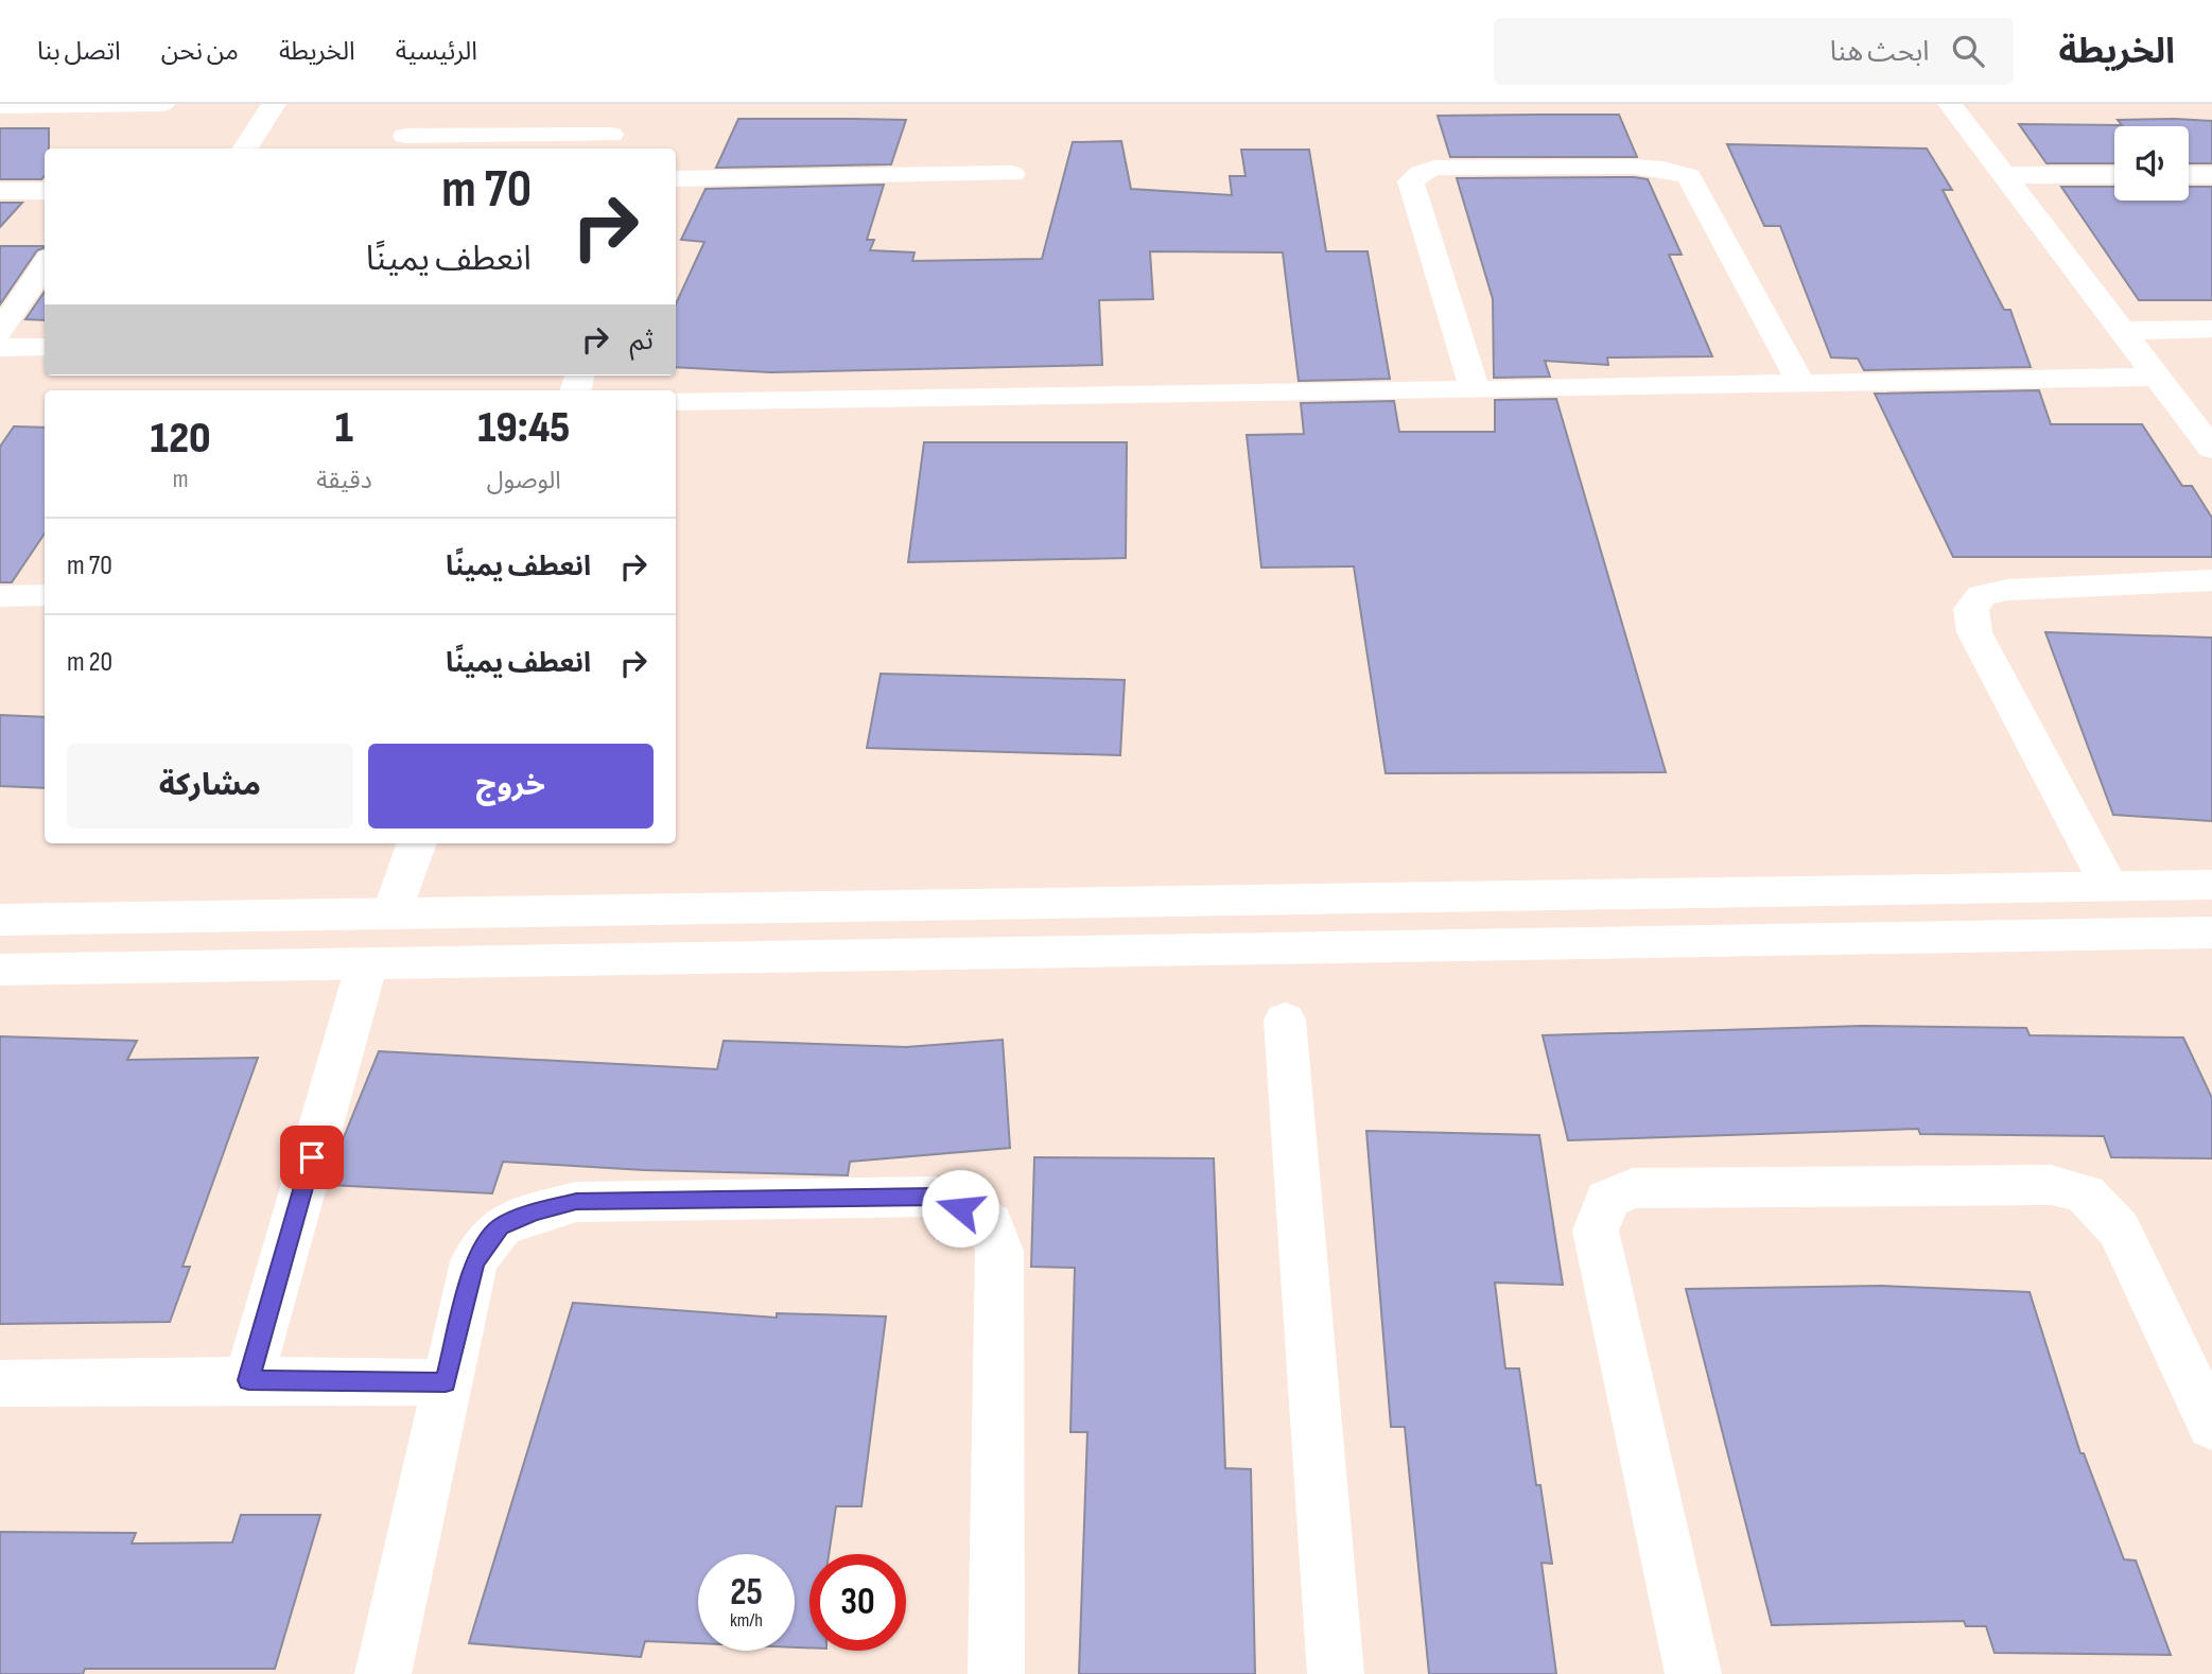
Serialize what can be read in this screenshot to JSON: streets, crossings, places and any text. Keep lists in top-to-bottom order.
{
  "page": {
    "header": "الخريطة",
    "search": "ابحث هنا",
    "nav": [
      "الرئيسية",
      "الخريطة",
      "من نحن",
      "اتصل بنا"
    ],
    "turn": ["70 m", "انعطف يمينًا"],
    "then": "ثم",
    "eta": [
      "19:45",
      "الوصول",
      "1",
      "دقيقة",
      "120",
      "m"
    ],
    "list": [
      {
        "name": "انعطف يمينًا",
        "value": "70 m"
      },
      {
        "name": "انعطف يمينًا",
        "value": "20 m"
      }
    ],
    "buttons": ["خروج", "مشاركة"],
    "speed": "25 km/h",
    "limit": "30"
  }
}
